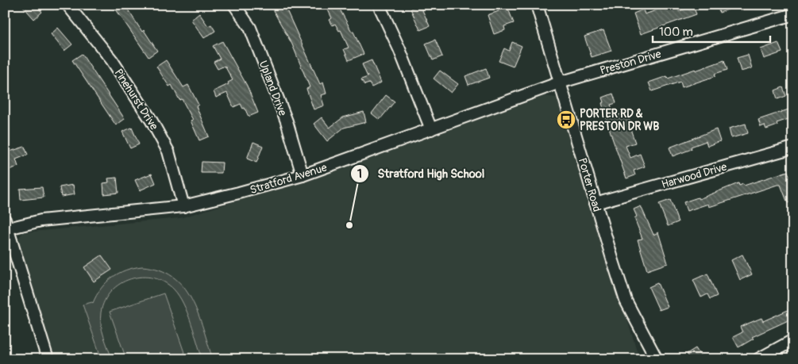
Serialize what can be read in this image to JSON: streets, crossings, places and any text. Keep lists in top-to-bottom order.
{
  "streets": {
    "street": [
      "Preston Drive",
      "Upland Drive",
      "Pinehurst Drive",
      "Harwood Drive",
      "Stratford Avenue",
      "Porter Road"
    ]
  },
  "crossings": [
    ["Preston Drive", "Stratford Avenue"],
    ["Preston Drive", "Porter Road"],
    ["Upland Drive", "Stratford Avenue"],
    ["Pinehurst Drive", "Stratford Avenue"],
    ["Harwood Drive", "Porter Road"],
    ["Stratford Avenue", "Porter Road"]
  ],
  "places": {
    "bus stop": ["PORTER RD & PRESTON DR WB"],
    "other": ["Stratford High School"]
  },
  "scale_bar": "100 m"
}
